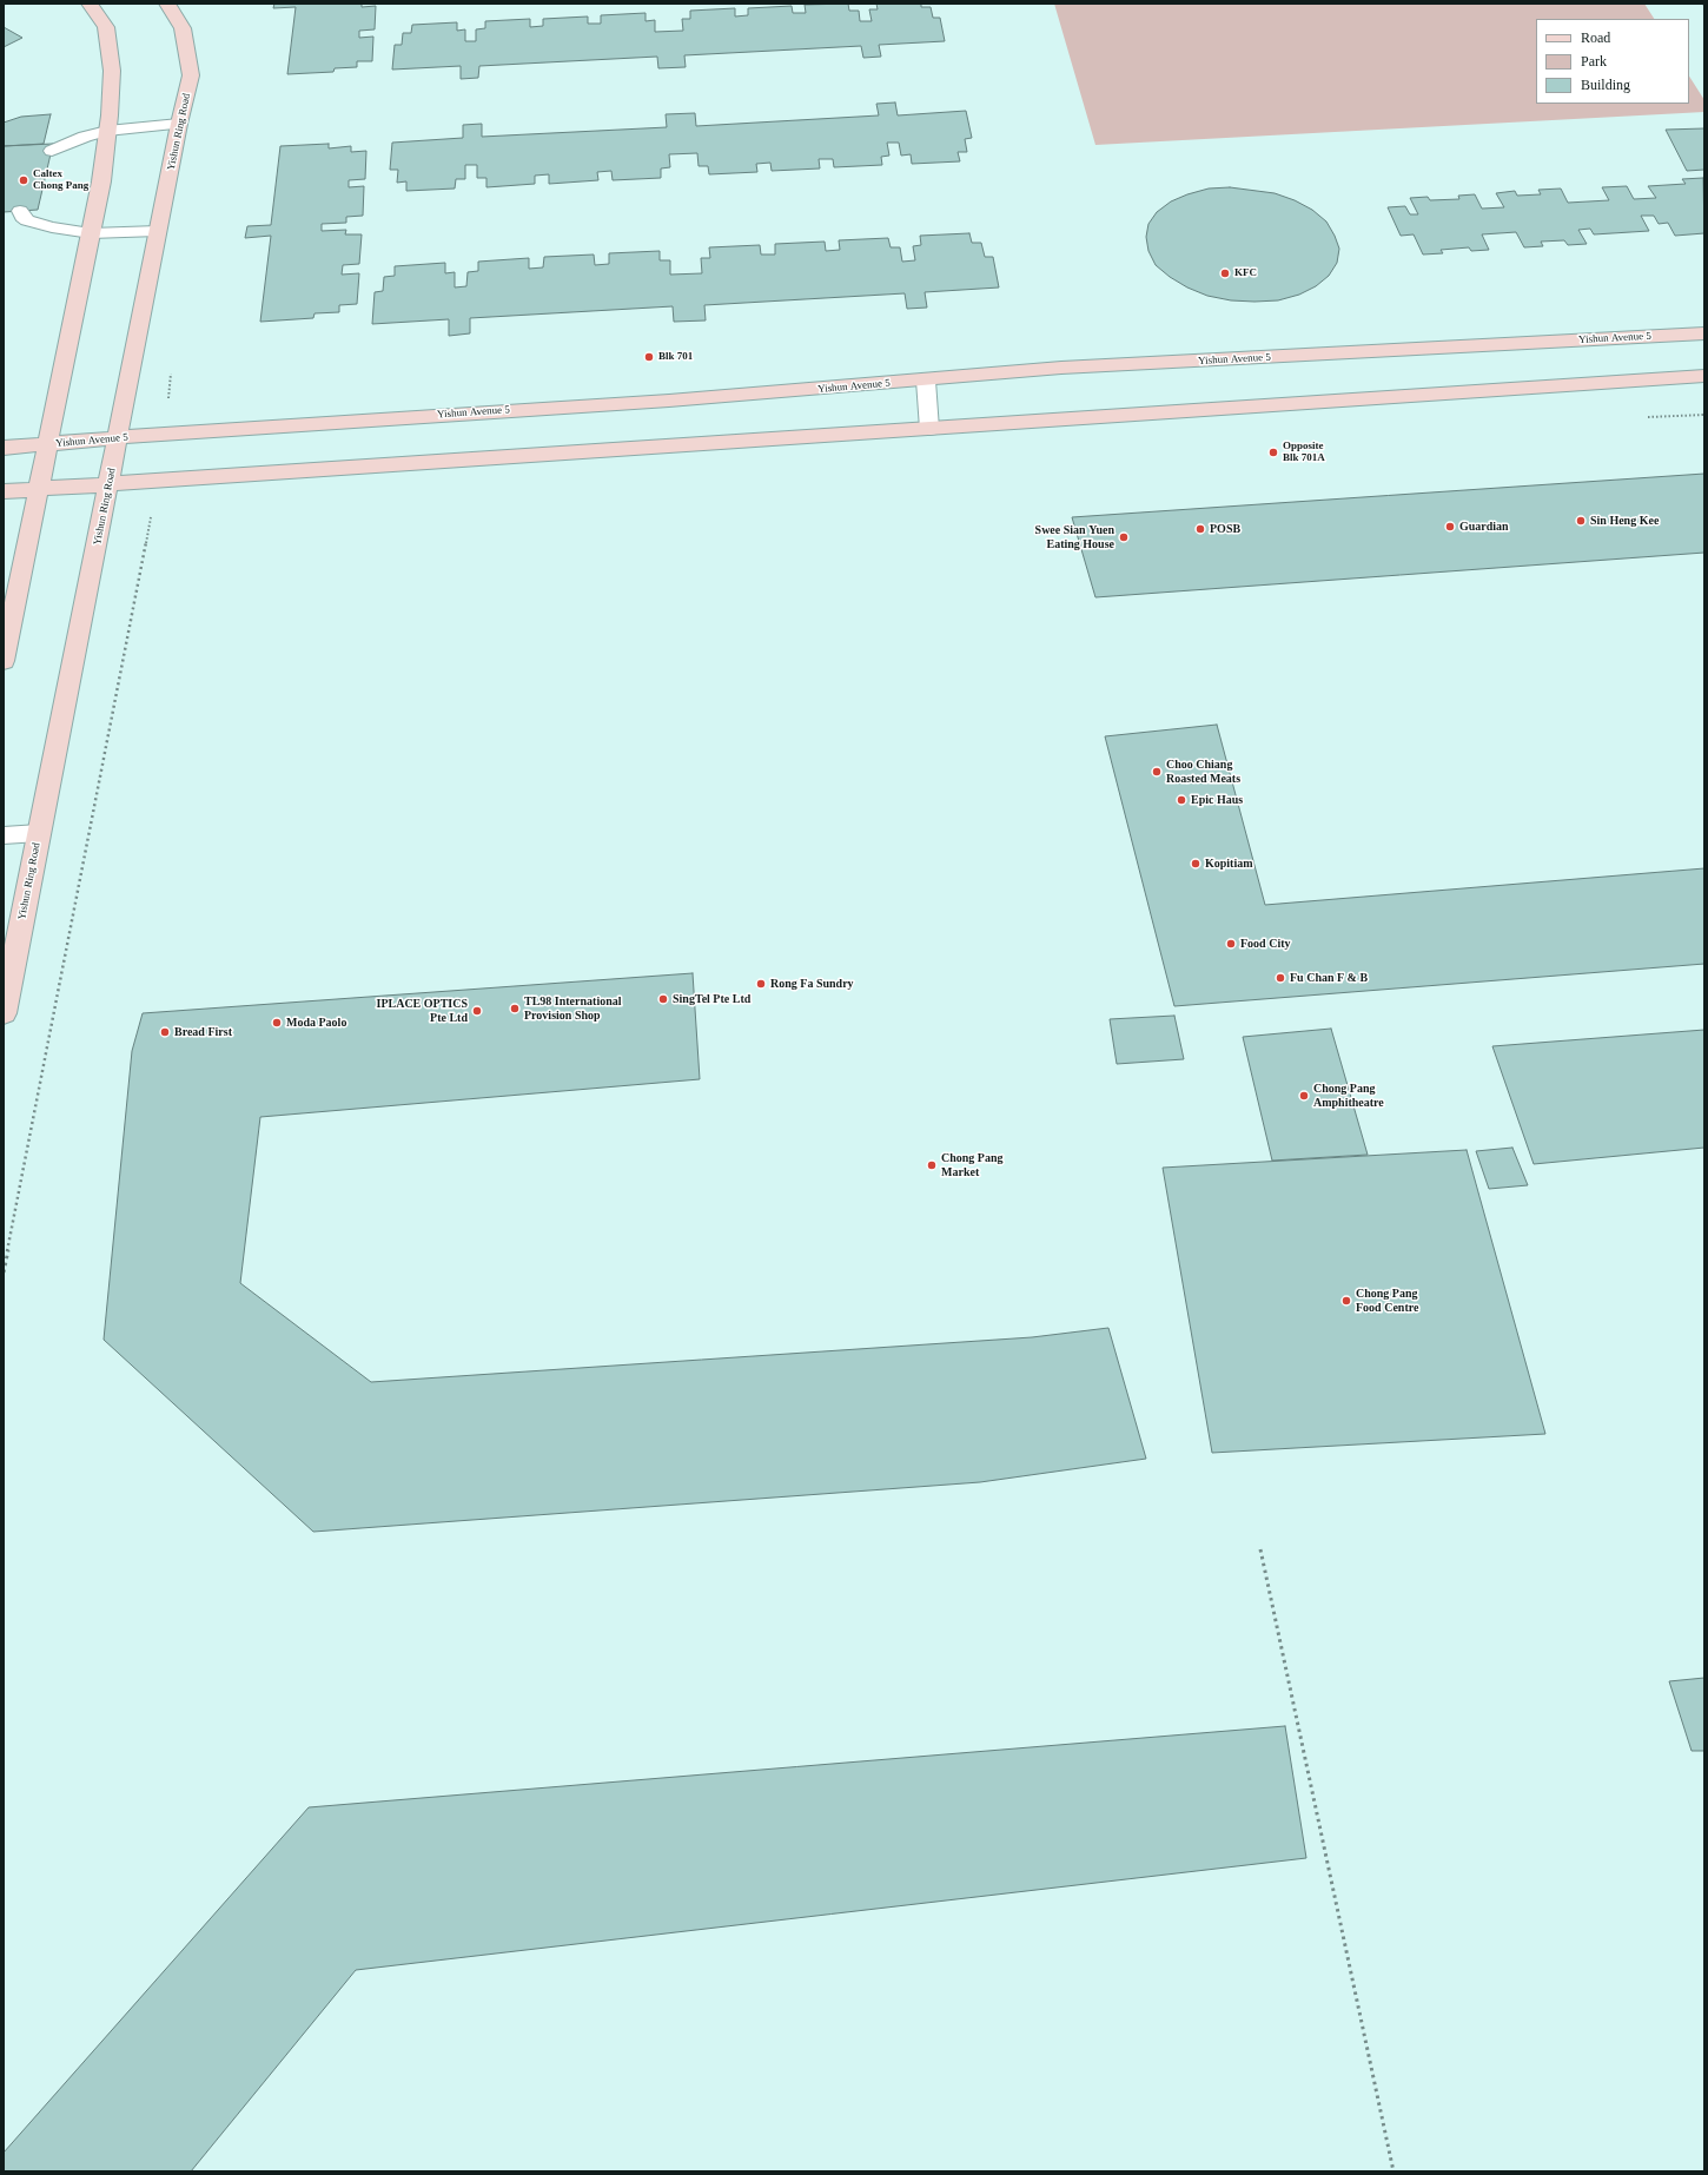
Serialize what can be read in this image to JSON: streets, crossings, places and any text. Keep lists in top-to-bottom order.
{
  "streets": {
    "main road": ["Yishun Ring Road", "Yishun Avenue 5"]
  },
  "crossings": [
    ["Yishun Ring Road", "Yishun Avenue 5"]
  ],
  "places": [
    "Caltex Chong Pang",
    "KFC",
    "Blk 701",
    "Opposite Blk 701A",
    "Sin Heng Kee",
    "Guardian",
    "POSB",
    "Swee Sian Yuen Eating House",
    "Choo Chiang Roasted Meats",
    "Epic Haus",
    "Kopitiam",
    "Food City",
    "Fu Chan F & B",
    "Rong Fa Sundry",
    "SingTel Pte Ltd",
    "TL98 International Provision Shop",
    "IPLACE OPTICS Pte Ltd",
    "Moda Paolo",
    "Bread First",
    "Chong Pang Amphitheatre",
    "Chong Pang Market",
    "Chong Pang Food Centre"
  ],
  "legend": ["Road", "Park", "Building"]
}
